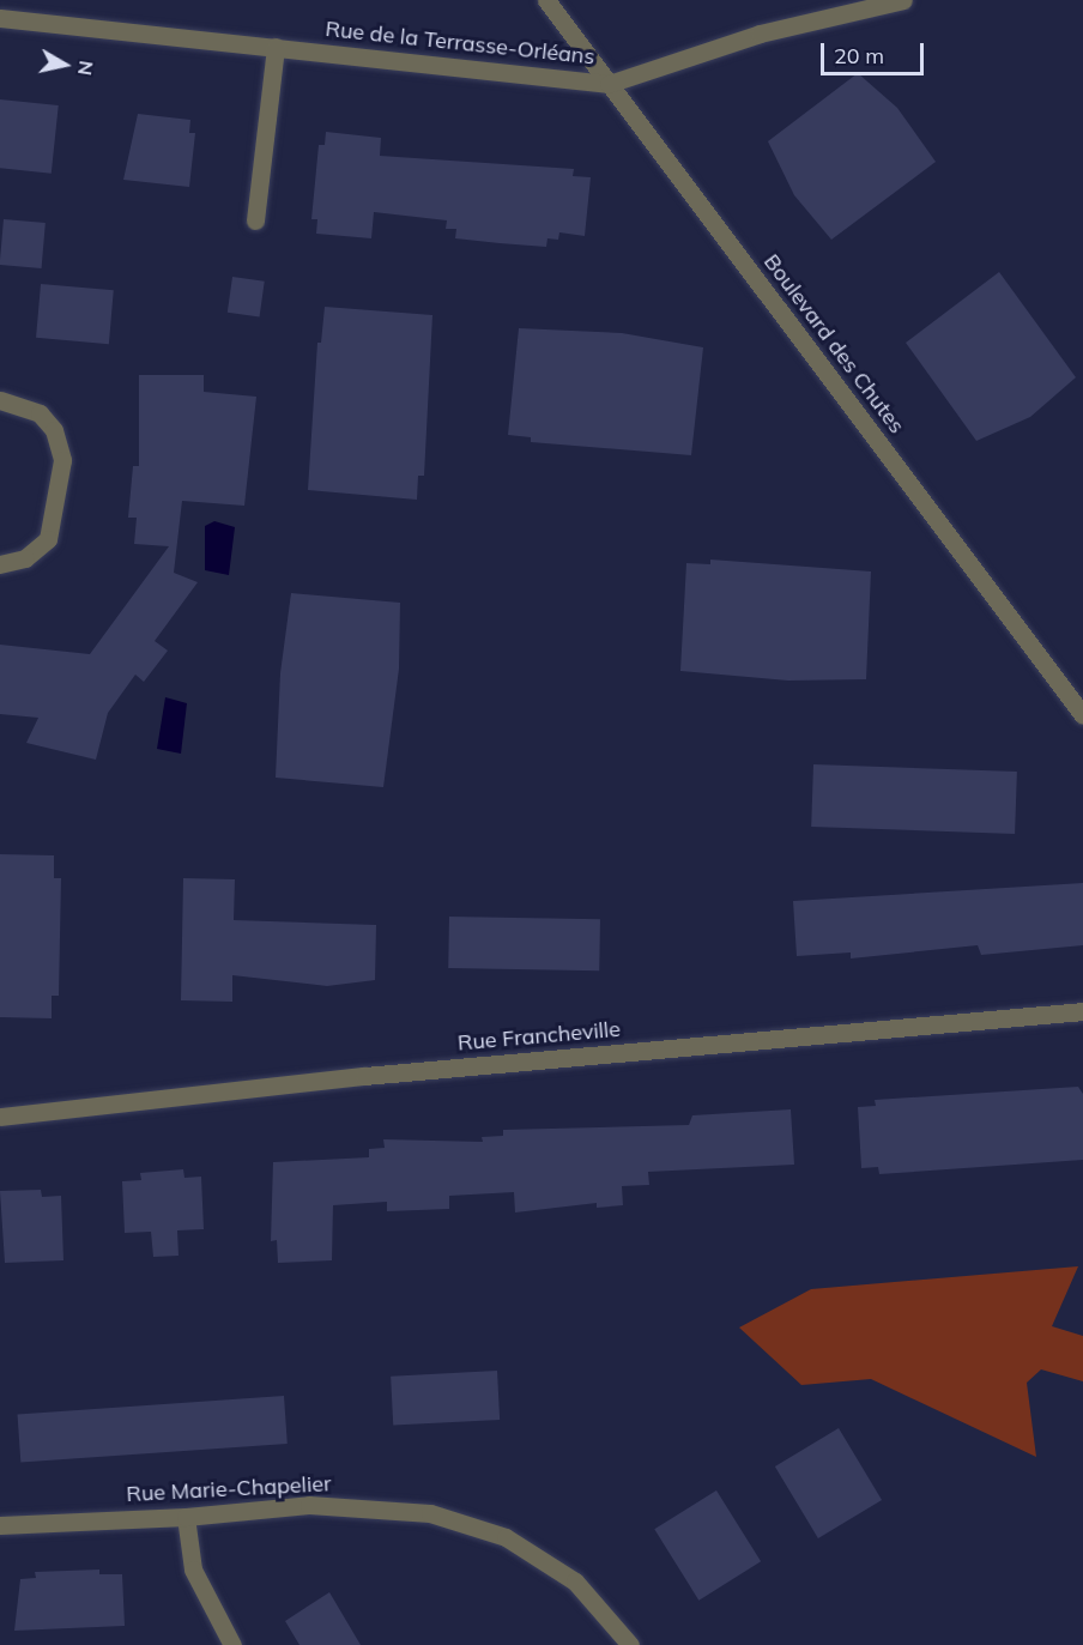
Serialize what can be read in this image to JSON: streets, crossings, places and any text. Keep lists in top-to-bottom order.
{
  "streets": {
    "street": [
      "Rue de la Terrasse-Orléans",
      "Boulevard des Chutes",
      "Rue Francheville",
      "Rue Marie-Chapelier"
    ]
  },
  "crossings": [
    ["Rue de la Terrasse-Orléans", "Boulevard des Chutes"]
  ],
  "scale_bar": "20 m",
  "north": "right"
}
